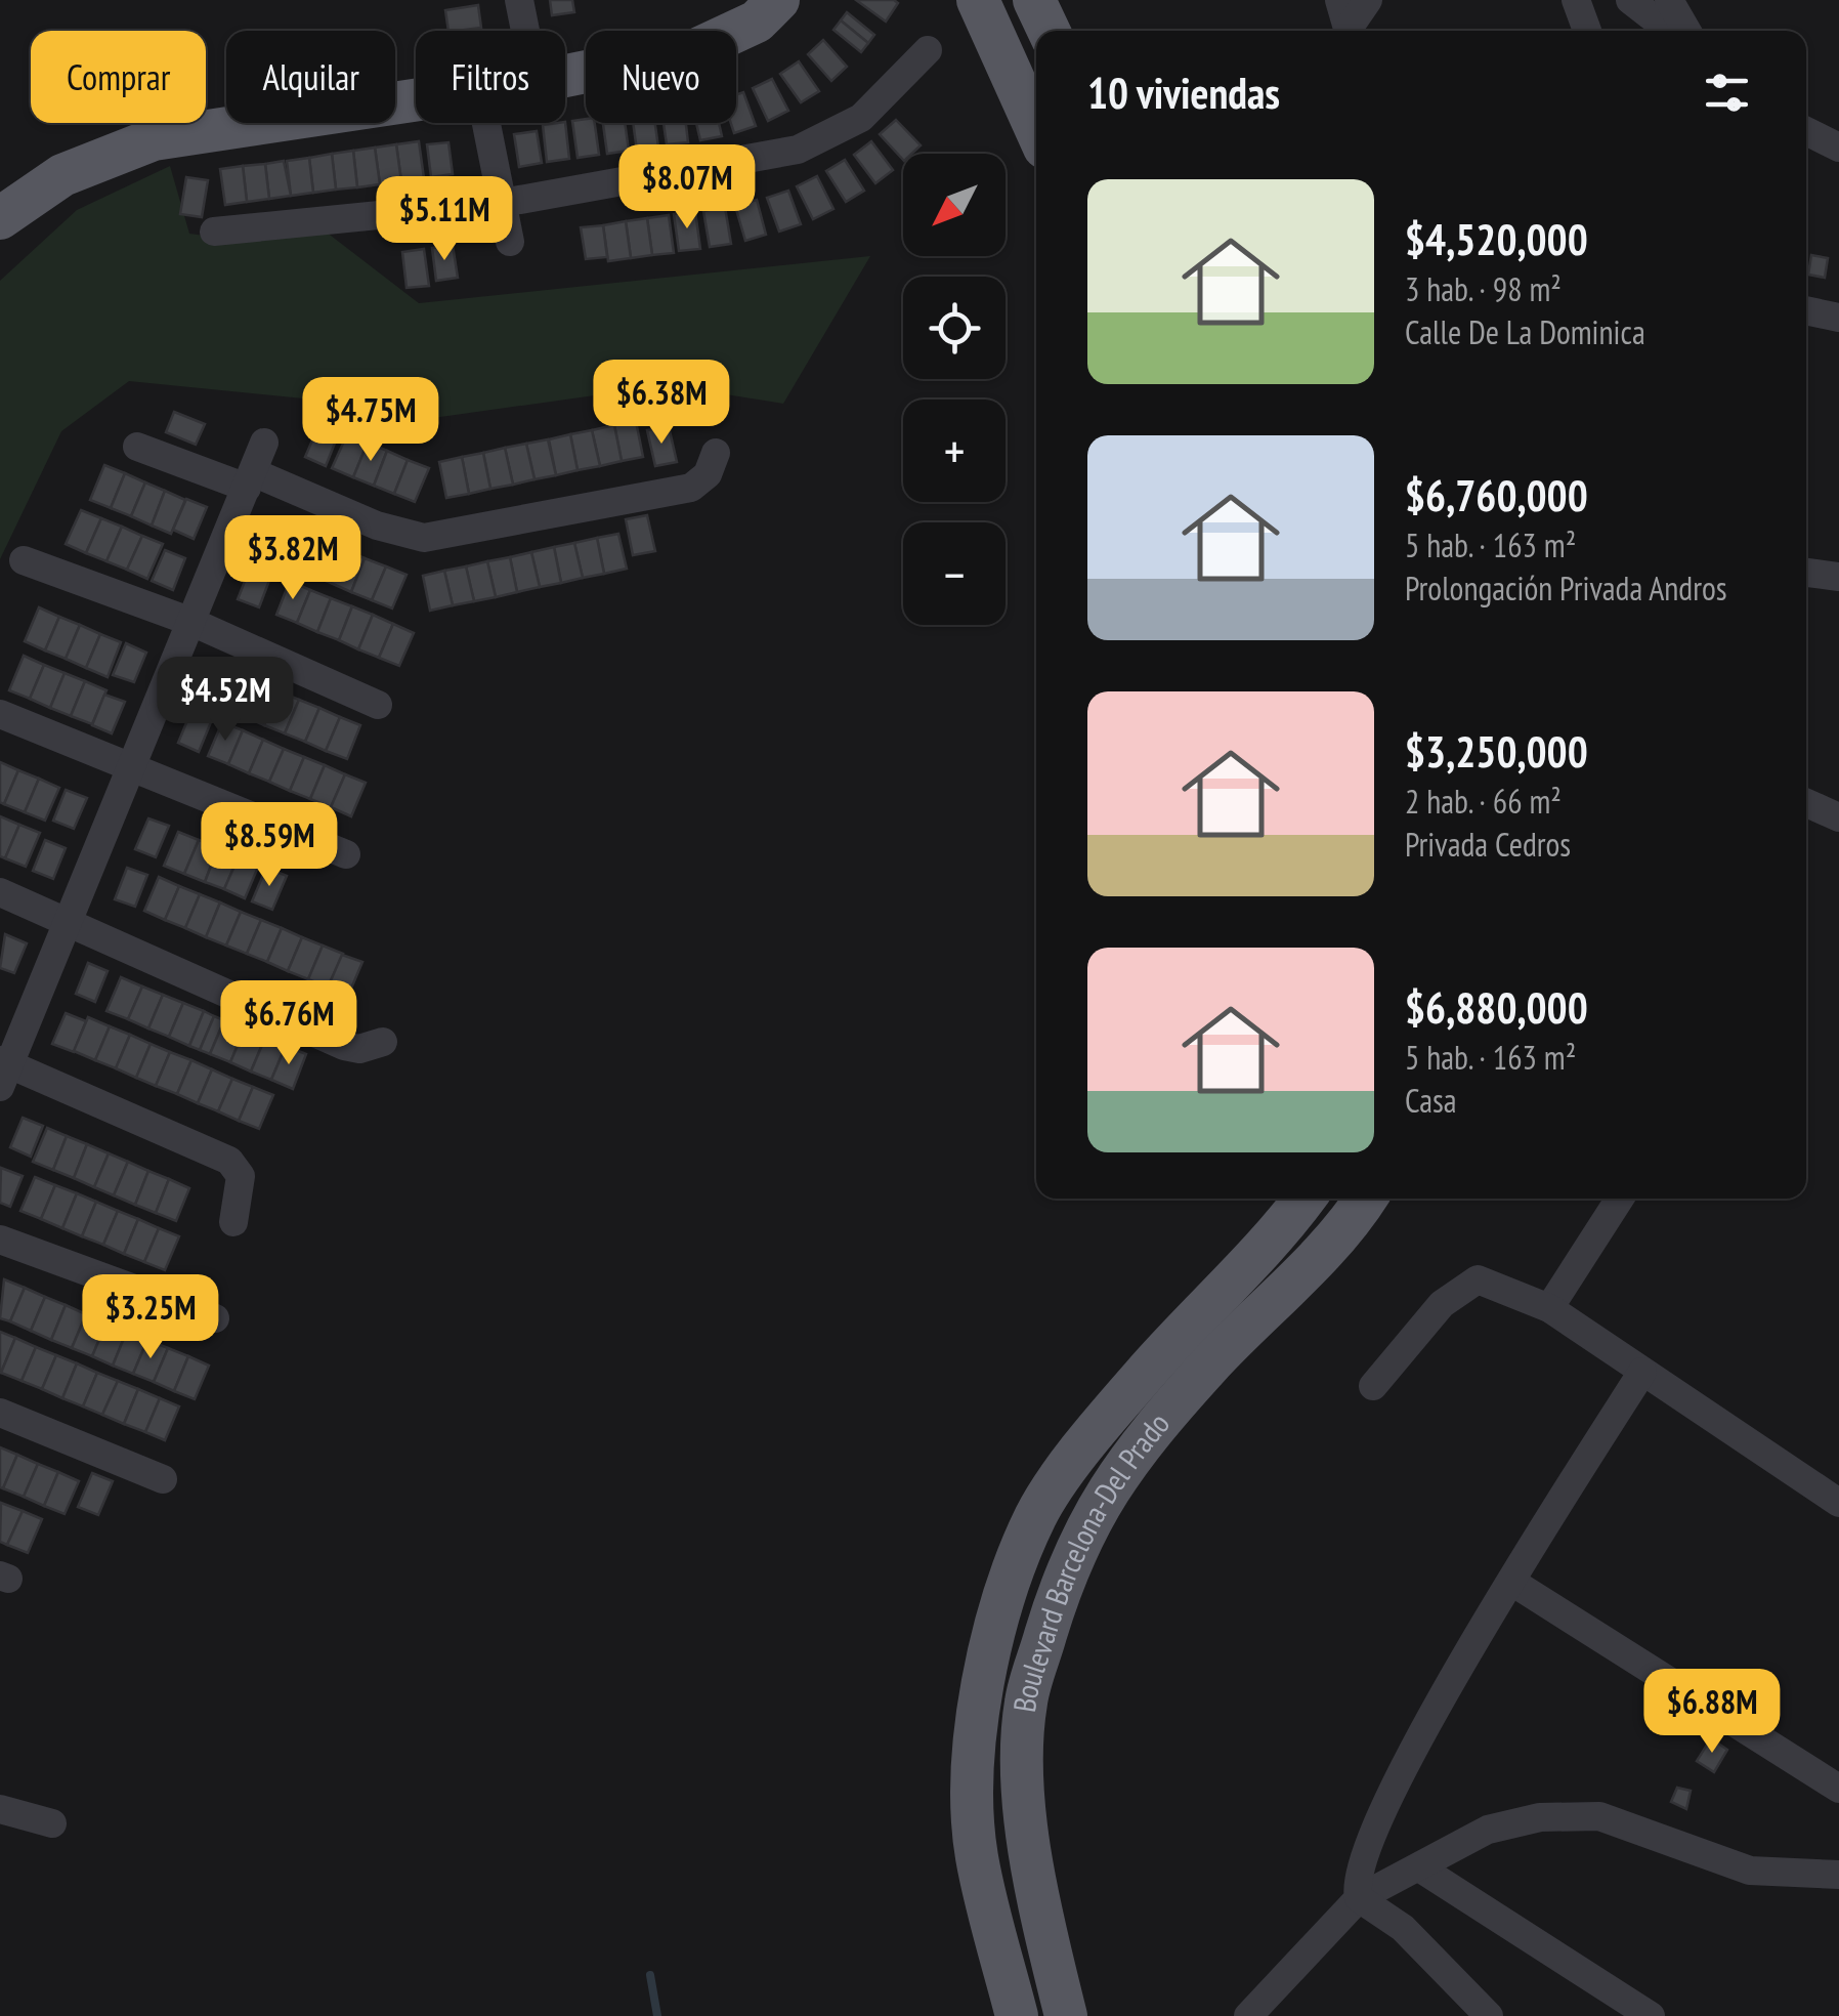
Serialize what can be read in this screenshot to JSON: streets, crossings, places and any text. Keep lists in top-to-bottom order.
{
  "streets": {
    "main road": ["Boulevard Barcelona-Del Prado"]
  },
  "north": "bottom left",
  "page": {
    "chip": [
      "Comprar",
      "Alquilar",
      "Filtros",
      "Nuevo"
    ],
    "heading": "10 viviendas",
    "price": [
      "$8.07M",
      "$5.11M",
      "$6.38M",
      "$4.75M",
      "$3.82M",
      "$4.52M",
      "$8.59M",
      "$6.76M",
      "$3.25M",
      "$6.88M"
    ],
    "map_buttons": ["+", "−"],
    "list": [
      {
        "name": "$4,520,000",
        "note": "3 hab. · 98 m² · Calle De La Dominica"
      },
      {
        "name": "$6,760,000",
        "note": "5 hab. · 163 m² · Prolongación Privada Andros"
      },
      {
        "name": "$3,250,000",
        "note": "2 hab. · 66 m² · Privada Cedros"
      },
      {
        "name": "$6,880,000",
        "note": "5 hab. · 163 m² · Casa"
      }
    ]
  }
}
